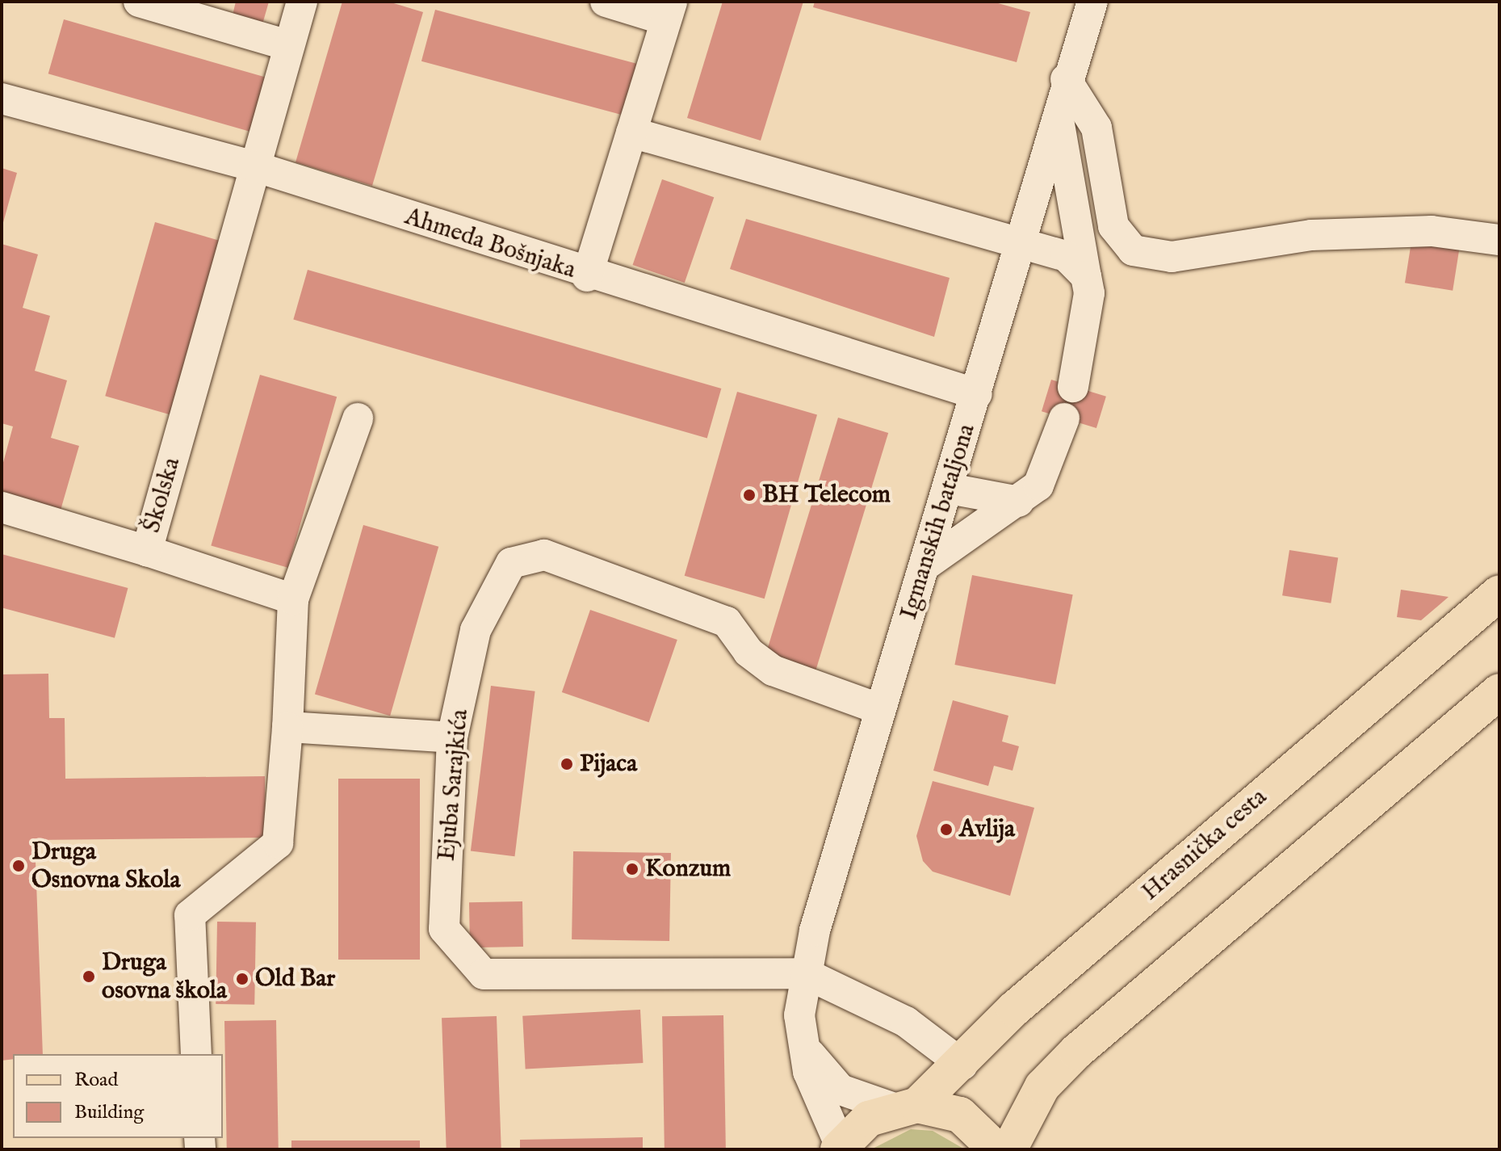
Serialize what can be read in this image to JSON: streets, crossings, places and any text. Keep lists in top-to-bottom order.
{
  "streets": {
    "main road": ["Hrasnička cesta"],
    "street": [
      "Ahmeda Bošnjaka",
      "Školska",
      "Igmanskih bataljona",
      "Ejuba Sarajkića"
    ]
  },
  "crossings": [
    ["Ahmeda Bošnjaka", "Školska"],
    ["Ahmeda Bošnjaka", "Igmanskih bataljona"],
    ["Igmanskih bataljona", "Ejuba Sarajkića"],
    ["Igmanskih bataljona", "Hrasnička cesta"]
  ],
  "places": [
    "BH Telecom",
    "Pijaca",
    "Avlija",
    "Druga Osnovna Skola",
    "Konzum",
    "Druga osovna škola",
    "Old Bar"
  ],
  "legend": ["Road", "Building"]
}
